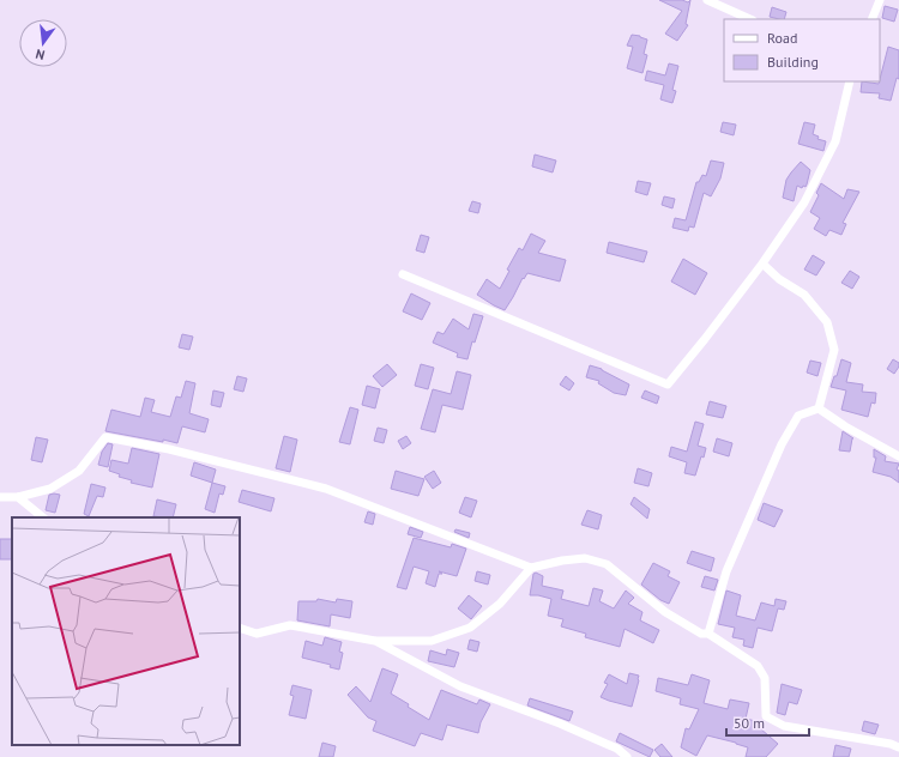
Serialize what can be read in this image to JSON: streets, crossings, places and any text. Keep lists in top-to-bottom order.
{
  "legend": ["Road", "Building"],
  "scale_bar": "50 m",
  "north": "bottom"
}
